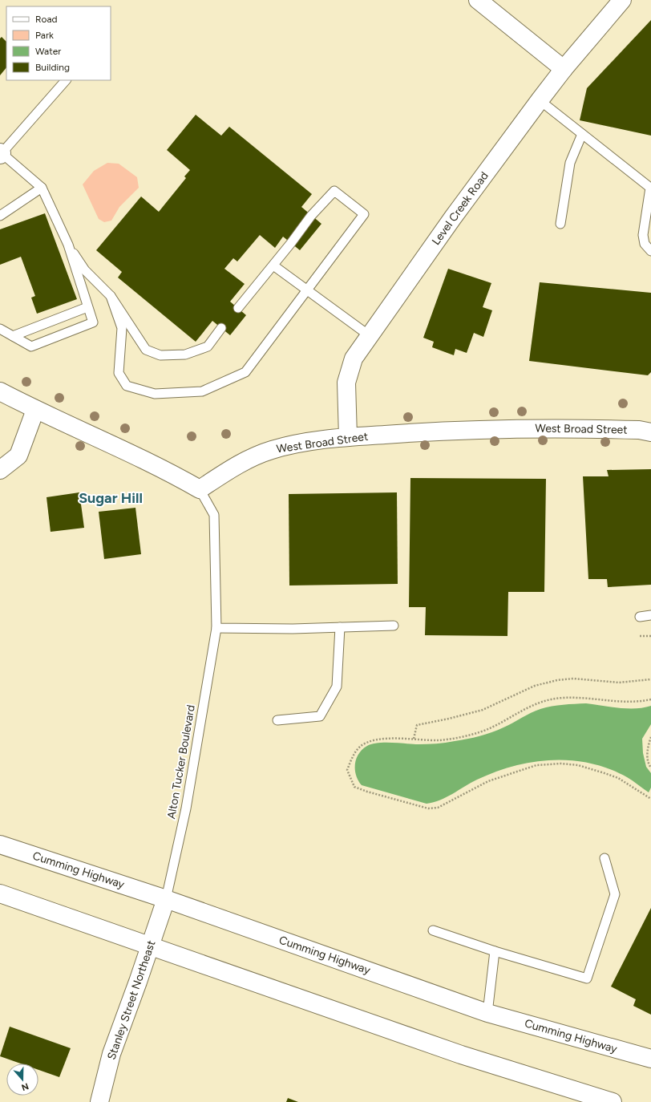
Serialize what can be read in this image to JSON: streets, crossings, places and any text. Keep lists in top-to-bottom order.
{
  "streets": {
    "main road": [
      "Level Creek Road",
      "West Broad Street",
      "Cumming Highway",
      "Stanley Street Northeast"
    ],
    "lane": ["Alton Tucker Boulevard"]
  },
  "crossings": [
    ["Level Creek Road", "West Broad Street"],
    ["West Broad Street", "Alton Tucker Boulevard"],
    ["Alton Tucker Boulevard", "Cumming Highway"],
    ["Alton Tucker Boulevard", "Stanley Street Northeast"],
    ["Cumming Highway", "Stanley Street Northeast"]
  ],
  "districts": ["Sugar Hill"],
  "legend": [
    "Road",
    "Park",
    "Water",
    "Building"
  ],
  "north": "bottom"
}
